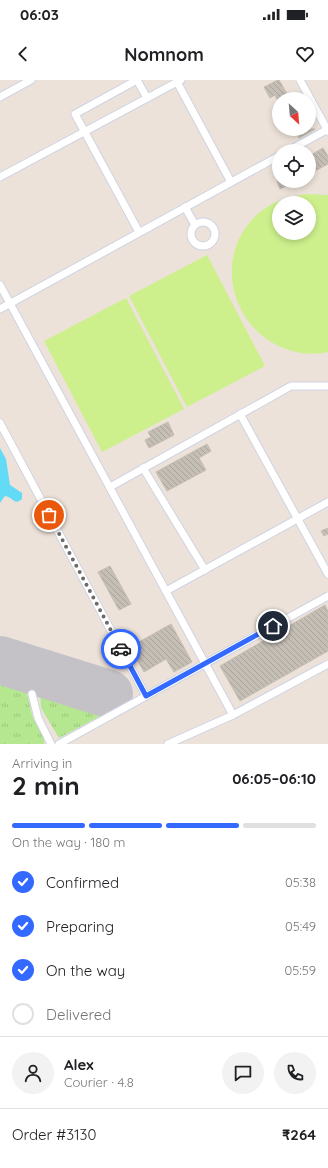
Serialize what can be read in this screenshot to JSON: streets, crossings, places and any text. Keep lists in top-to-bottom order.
{
  "north": "bottom right",
  "page": {
    "status": "06:03",
    "header": "Nomnom",
    "heading": ["2 min", "Arriving in", "06:05–06:10"],
    "panel": [
      "Alex",
      "Courier · 4.8",
      "Order #3130",
      "₹264"
    ],
    "bar": "On the way · 180 m",
    "list": [
      ["Confirmed", "05:38"],
      ["Preparing", "05:49"],
      ["On the way", "05:59"],
      "Delivered"
    ]
  }
}
